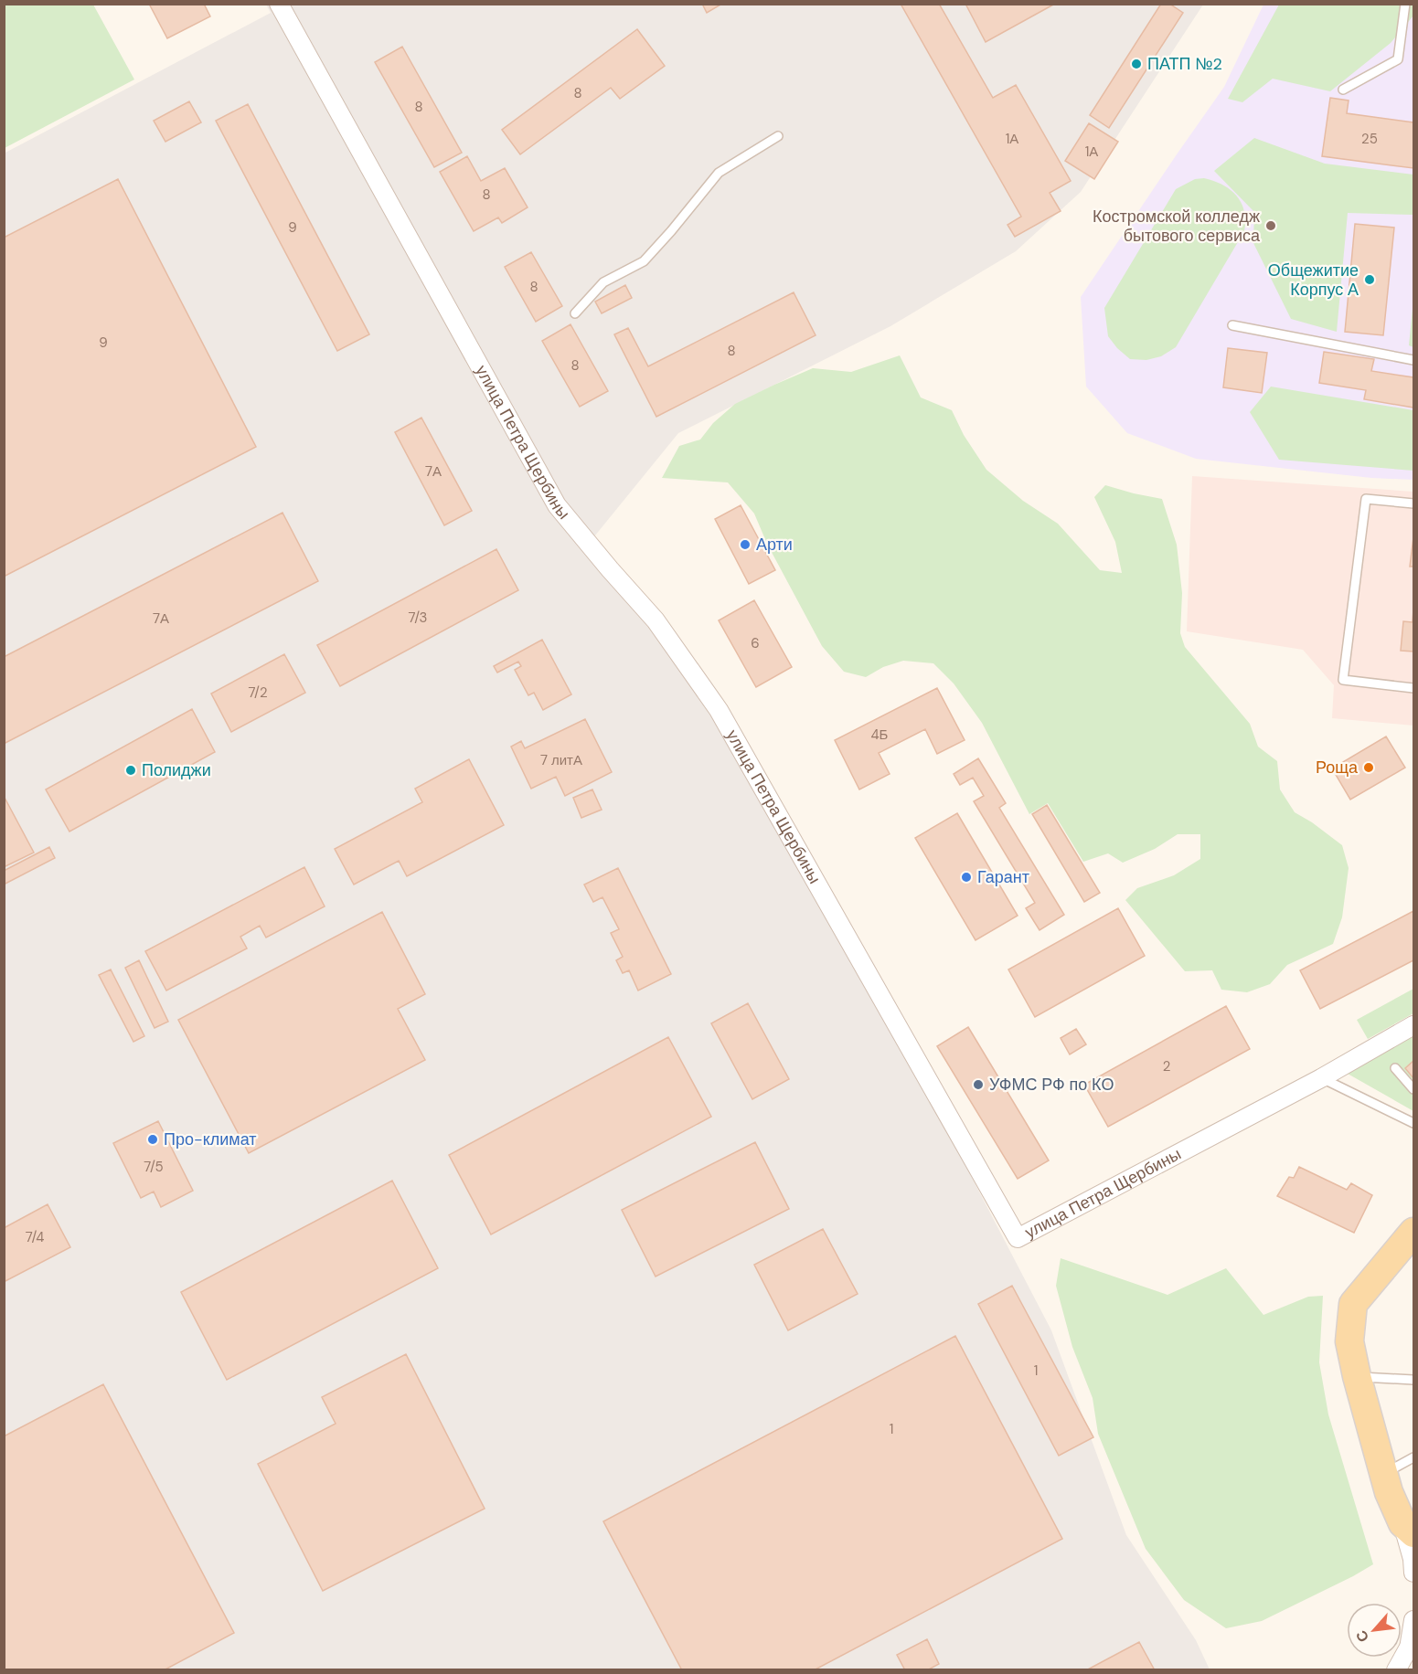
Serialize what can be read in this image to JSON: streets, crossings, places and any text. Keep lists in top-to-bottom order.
{
  "streets": {
    "street": ["улица Петра Щербины"]
  },
  "places": [
    "ПАТП №2",
    "Костромской колледж бытового сервиса",
    "Общежитие Корпус А",
    "Арти",
    "Роща",
    "Полиджи",
    "Гарант",
    "УФМС РФ по КО",
    "Про-климат"
  ],
  "house_numbers": [
    "8",
    "8",
    "1А",
    "25",
    "1А",
    "8",
    "9",
    "8",
    "9",
    "8",
    "8",
    "7А",
    "7/3",
    "7А",
    "6",
    "7/2",
    "4Б",
    "7 литА",
    "2",
    "7/5",
    "7/4",
    "1",
    "1"
  ],
  "north": "bottom left"
}
